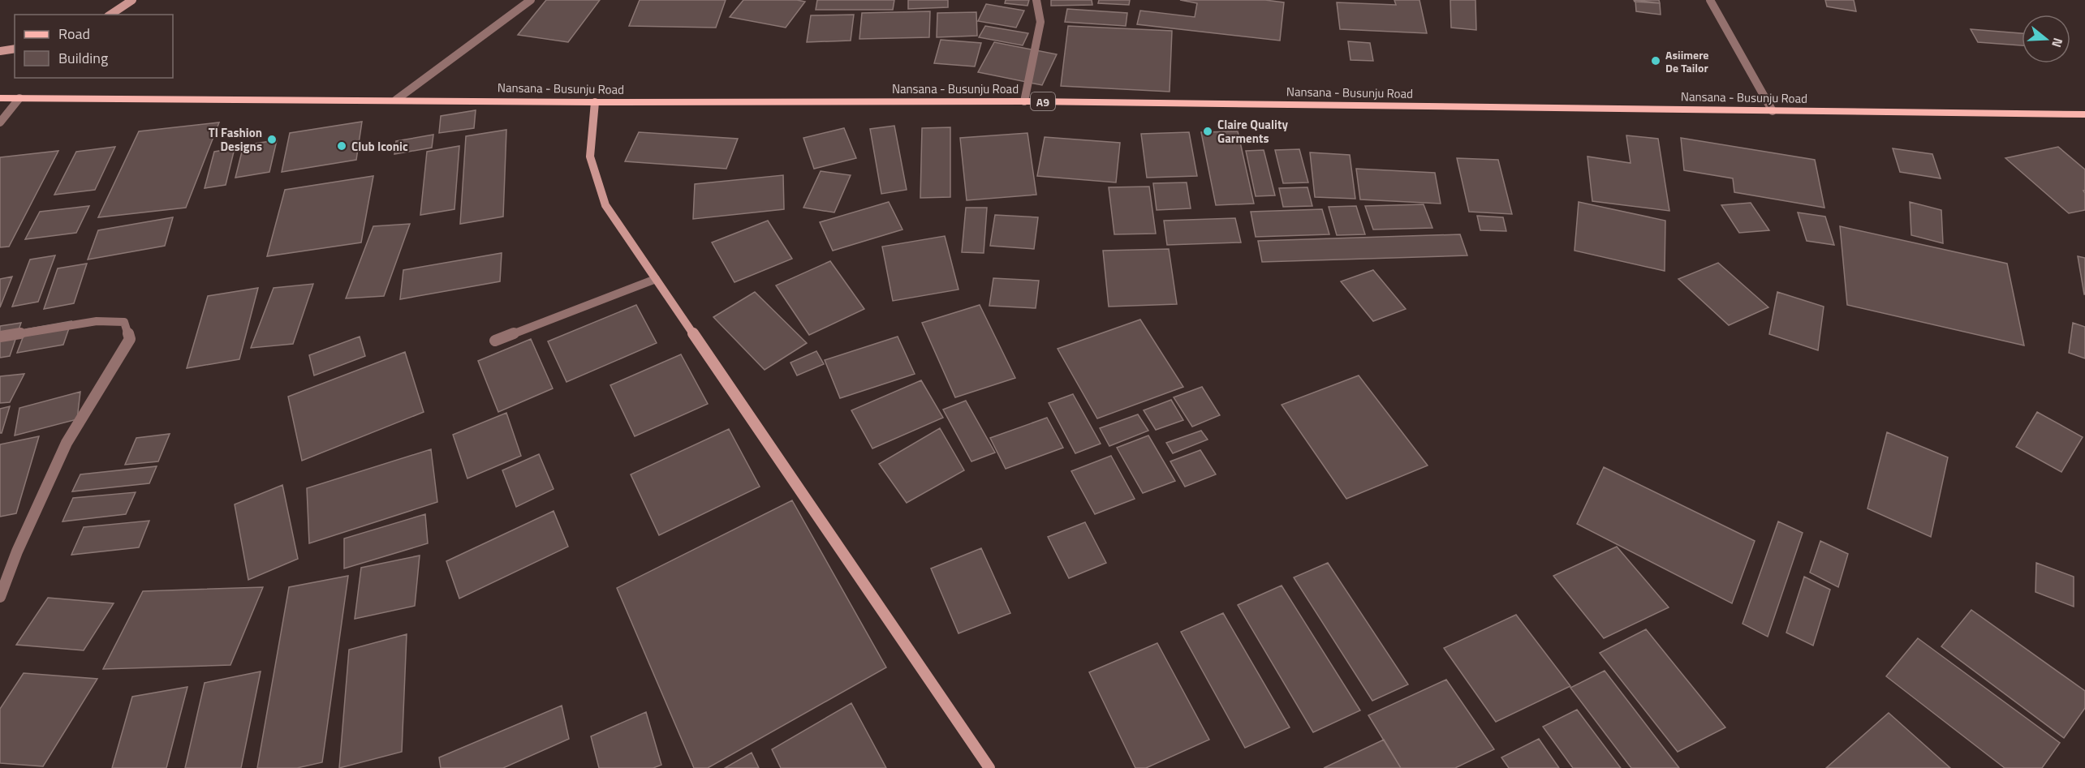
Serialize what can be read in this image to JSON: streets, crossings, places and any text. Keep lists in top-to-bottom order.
{
  "streets": {
    "main road": ["Nansana - Busunju Road", "A9"]
  },
  "places": [
    "Asiimere De Tailor",
    "Claire Quality Garments",
    "Tl Fashion Designs",
    "Club Iconic"
  ],
  "legend": ["Road", "Building"],
  "north": "right"
}
